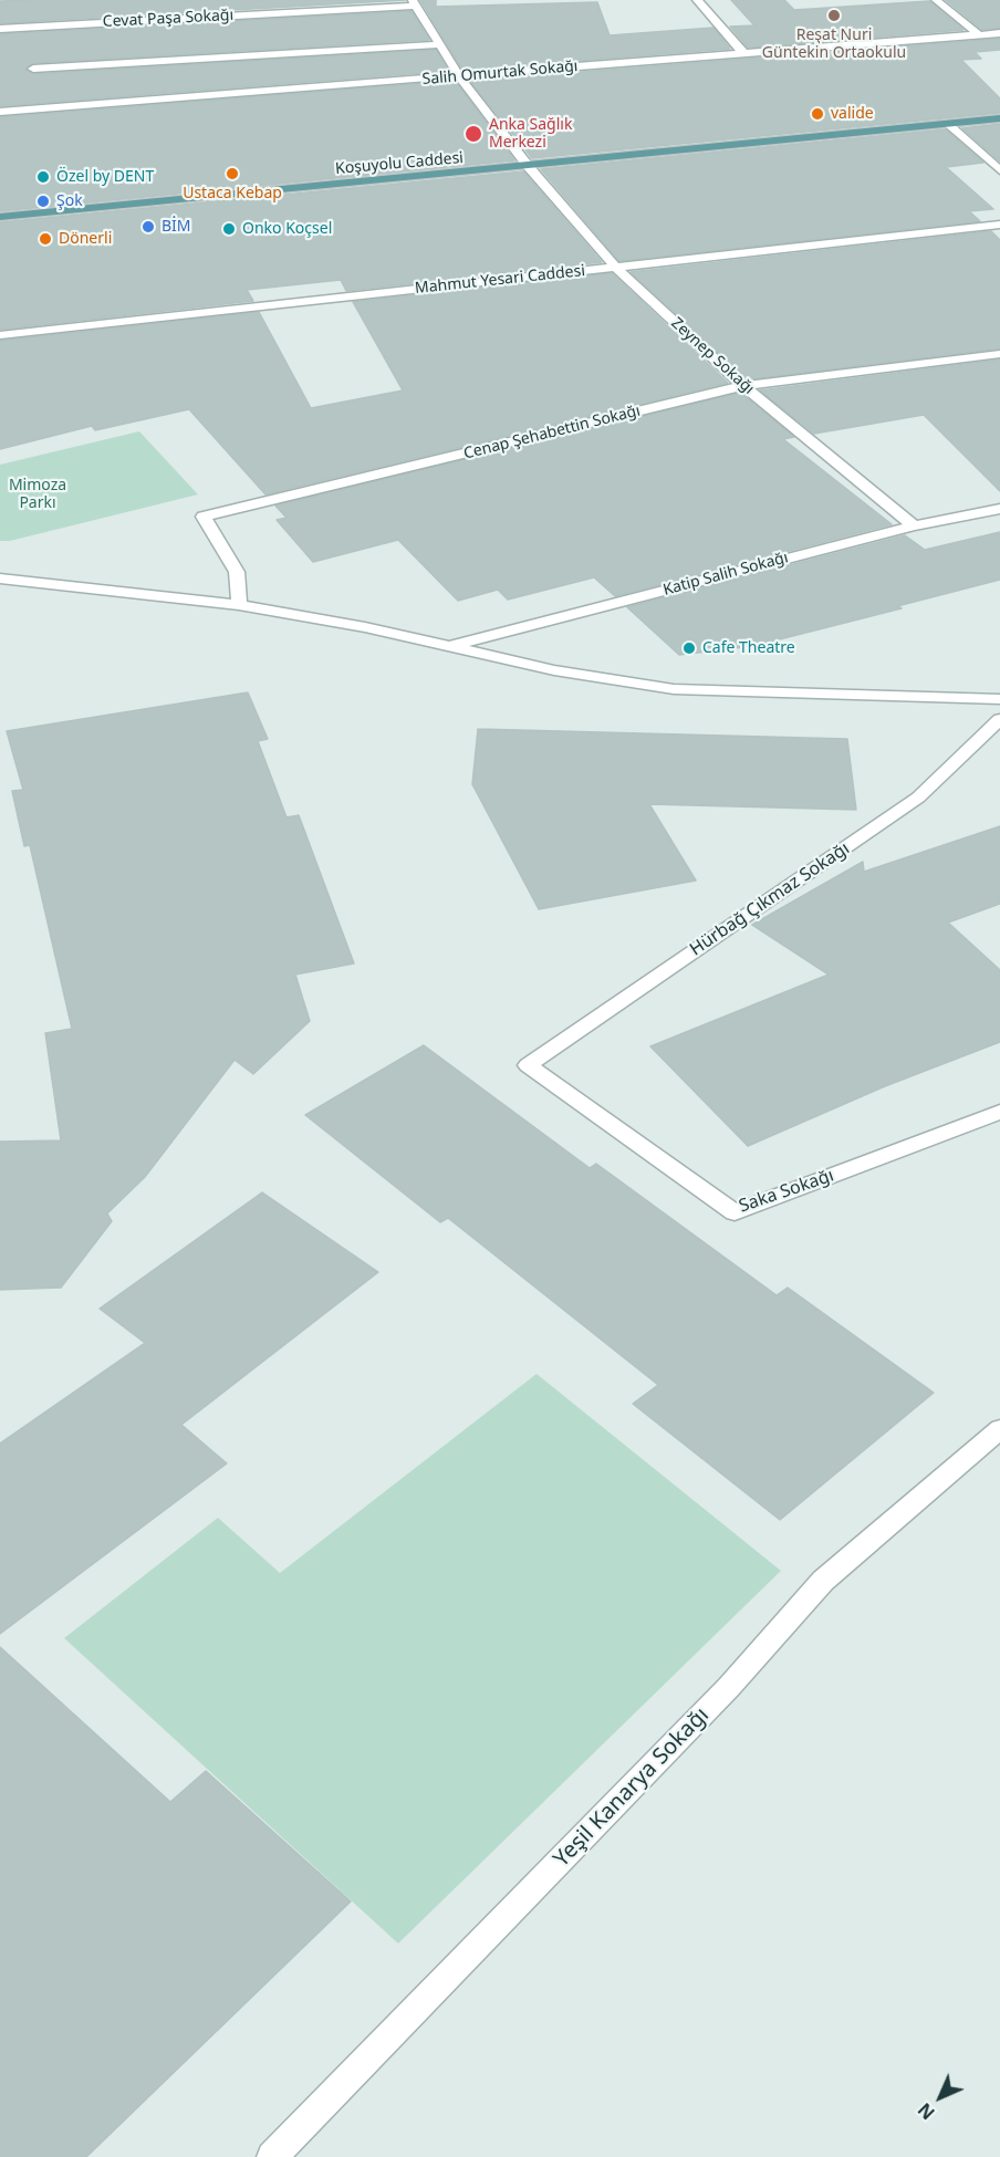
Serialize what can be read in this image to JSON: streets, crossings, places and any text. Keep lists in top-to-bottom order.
{
  "streets": {
    "main road": ["Koşuyolu Caddesi"],
    "street": [
      "Cevat Paşa Sokağı",
      "Salih Omurtak Sokağı",
      "Mahmut Yesari Caddesi",
      "Zeynep Sokağı",
      "Cenap Şehabettin Sokağı",
      "Katip Salih Sokağı",
      "Hürbağ Çıkmaz Sokağı",
      "Saka Sokağı",
      "Yeşil Kanarya Sokağı"
    ]
  },
  "crossings": [
    ["Cevat Paşa Sokağı", "Zeynep Sokağı"],
    ["Salih Omurtak Sokağı", "Zeynep Sokağı"],
    ["Koşuyolu Caddesi", "Zeynep Sokağı"],
    ["Mahmut Yesari Caddesi", "Zeynep Sokağı"],
    ["Zeynep Sokağı", "Cenap Şehabettin Sokağı"],
    ["Zeynep Sokağı", "Katip Salih Sokağı"],
    ["Hürbağ Çıkmaz Sokağı", "Saka Sokağı"]
  ],
  "parks": ["Mimoza Parkı"],
  "places": [
    "Reşat Nuri Güntekin Ortaokulu",
    "valide",
    "Anka Sağlık Merkezi",
    "Ustaca Kebap",
    "Özel by DENT",
    "Şok",
    "BİM",
    "Onko Koçsel",
    "Dönerli",
    "Cafe Theatre"
  ],
  "north": "bottom left"
}
